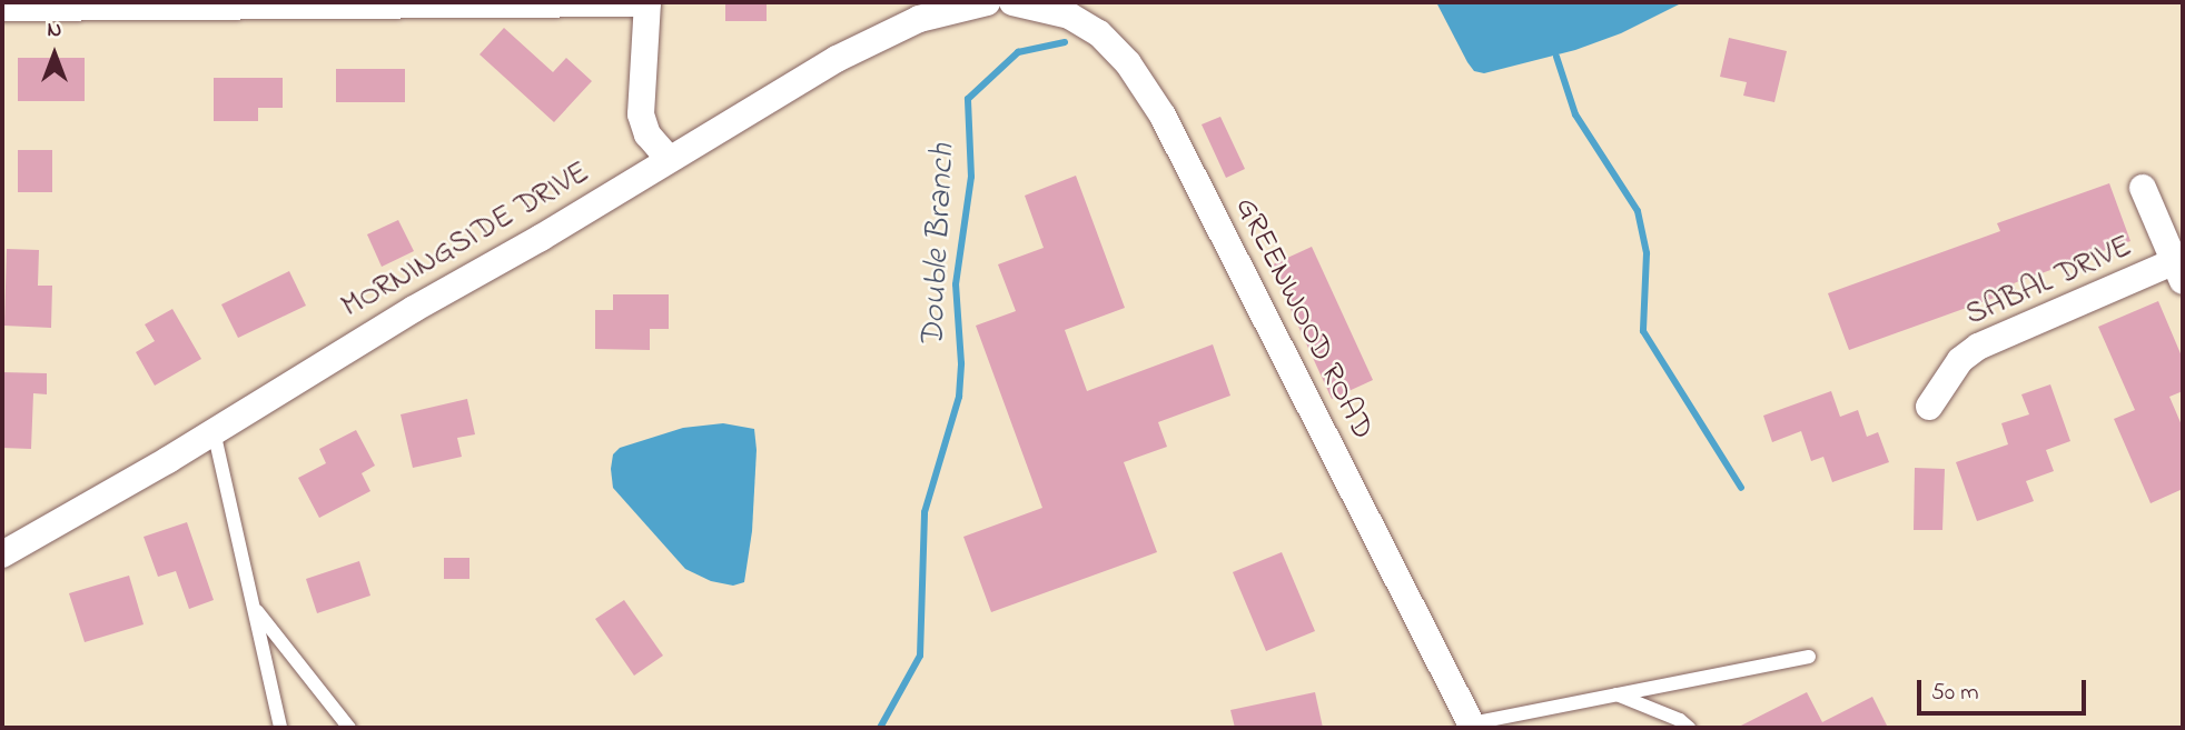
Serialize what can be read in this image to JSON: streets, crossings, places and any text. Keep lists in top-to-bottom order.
{
  "streets": {
    "street": ["MORNINGSIDE DRIVE", "SABAL DRIVE", "GREENWOOD ROAD"]
  },
  "water": ["Double Branch"],
  "scale_bar": "50 m",
  "north": "top"
}
